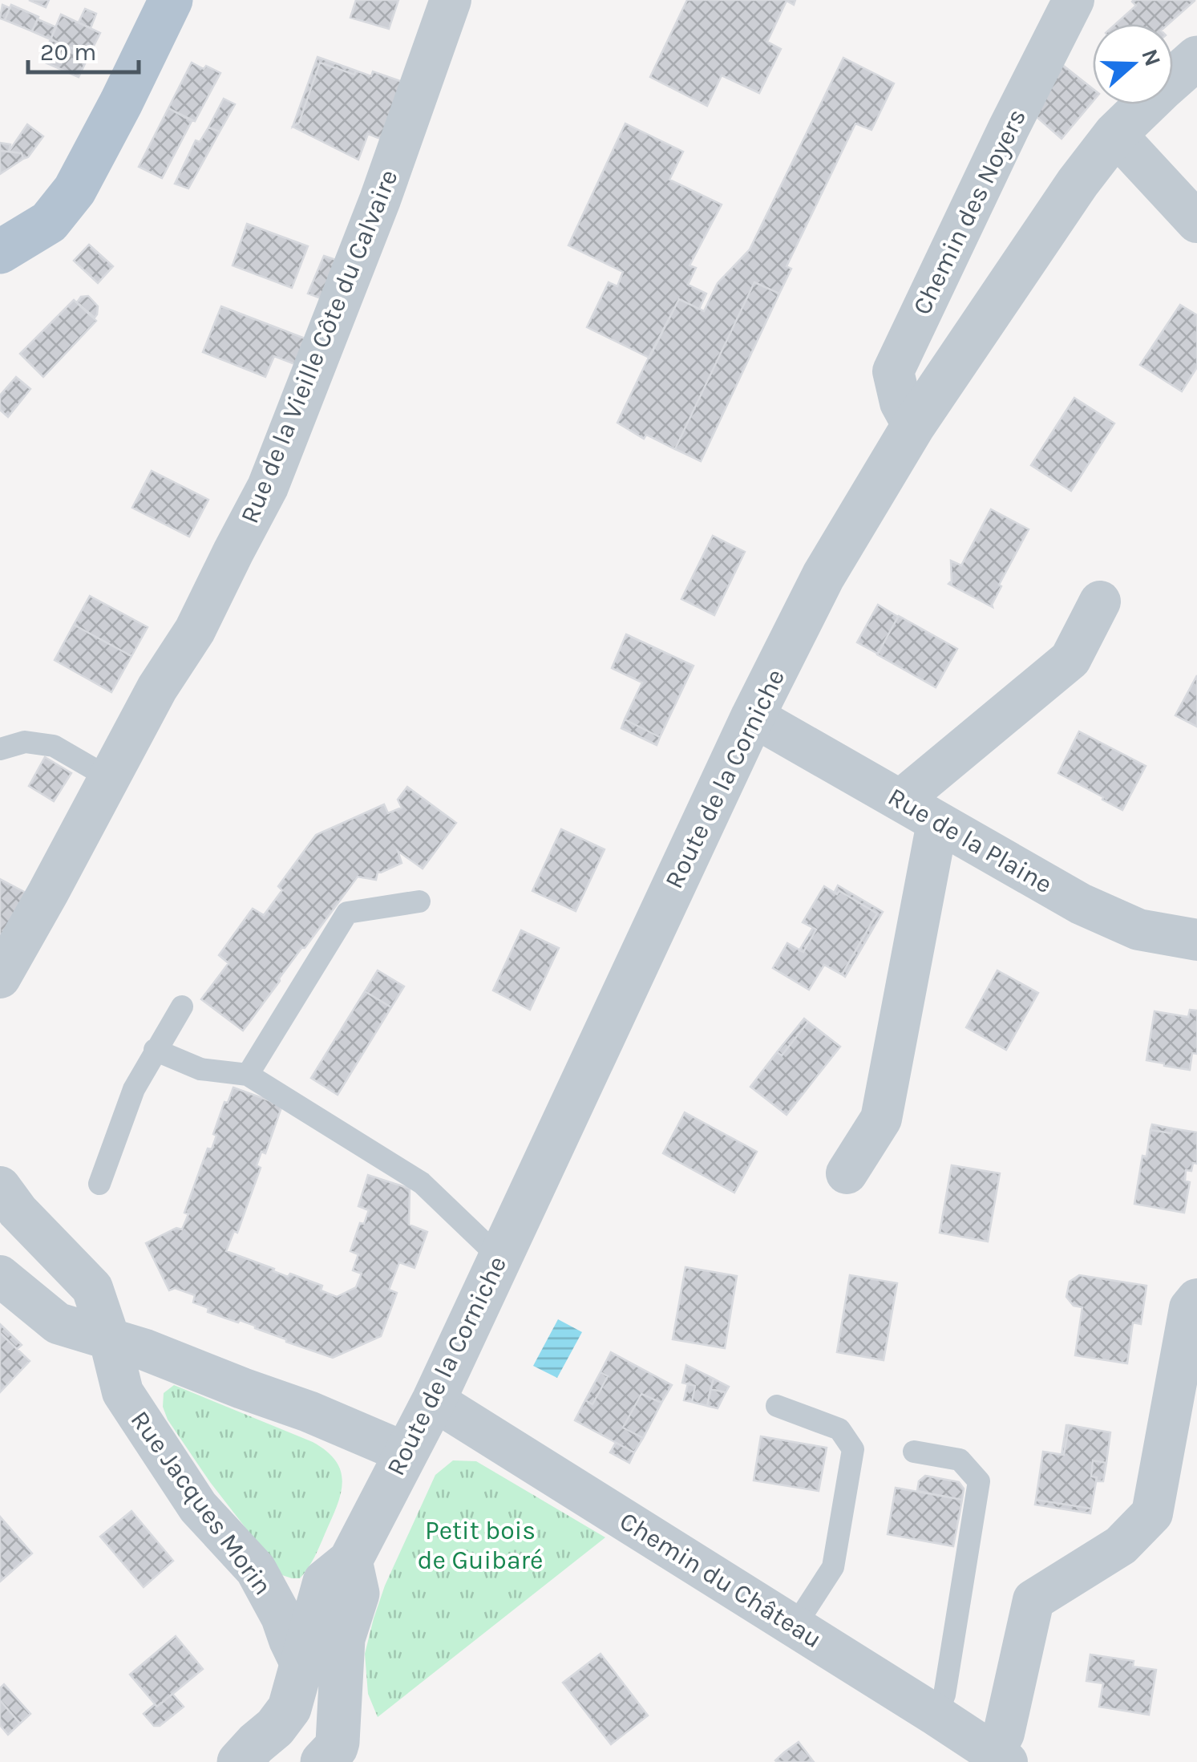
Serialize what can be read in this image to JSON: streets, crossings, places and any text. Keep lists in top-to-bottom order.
{
  "streets": {
    "street": [
      "Chemin des Noyers",
      "Rue de la Vieille Côte du Calvaire",
      "Route de la Corniche",
      "Rue de la Plaine",
      "Rue Jacques Morin",
      "Chemin du Château"
    ]
  },
  "crossings": [
    ["Chemin des Noyers", "Route de la Corniche"],
    ["Route de la Corniche", "Rue de la Plaine"],
    ["Route de la Corniche", "Rue Jacques Morin"],
    ["Route de la Corniche", "Chemin du Château"]
  ],
  "parks": ["Petit bois de Guibaré"],
  "scale_bar": "20 m",
  "north": "right"
}
